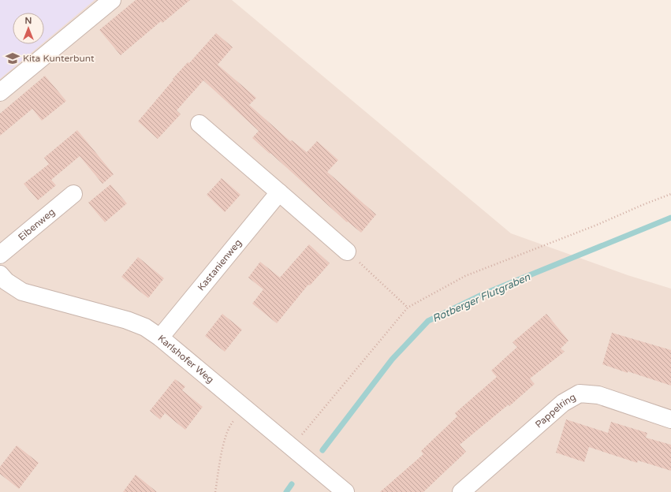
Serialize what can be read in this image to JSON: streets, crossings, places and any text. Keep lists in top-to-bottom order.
{
  "streets": {
    "street": [
      "Eibenweg",
      "Kastanienweg",
      "Karlshofer Weg",
      "Pappelring"
    ]
  },
  "crossings": [
    ["Kastanienweg", "Karlshofer Weg"]
  ],
  "water": ["Rotberger Flutgraben"],
  "places": {
    "school or university": ["Kita Kunterbunt"]
  },
  "north": "top"
}
